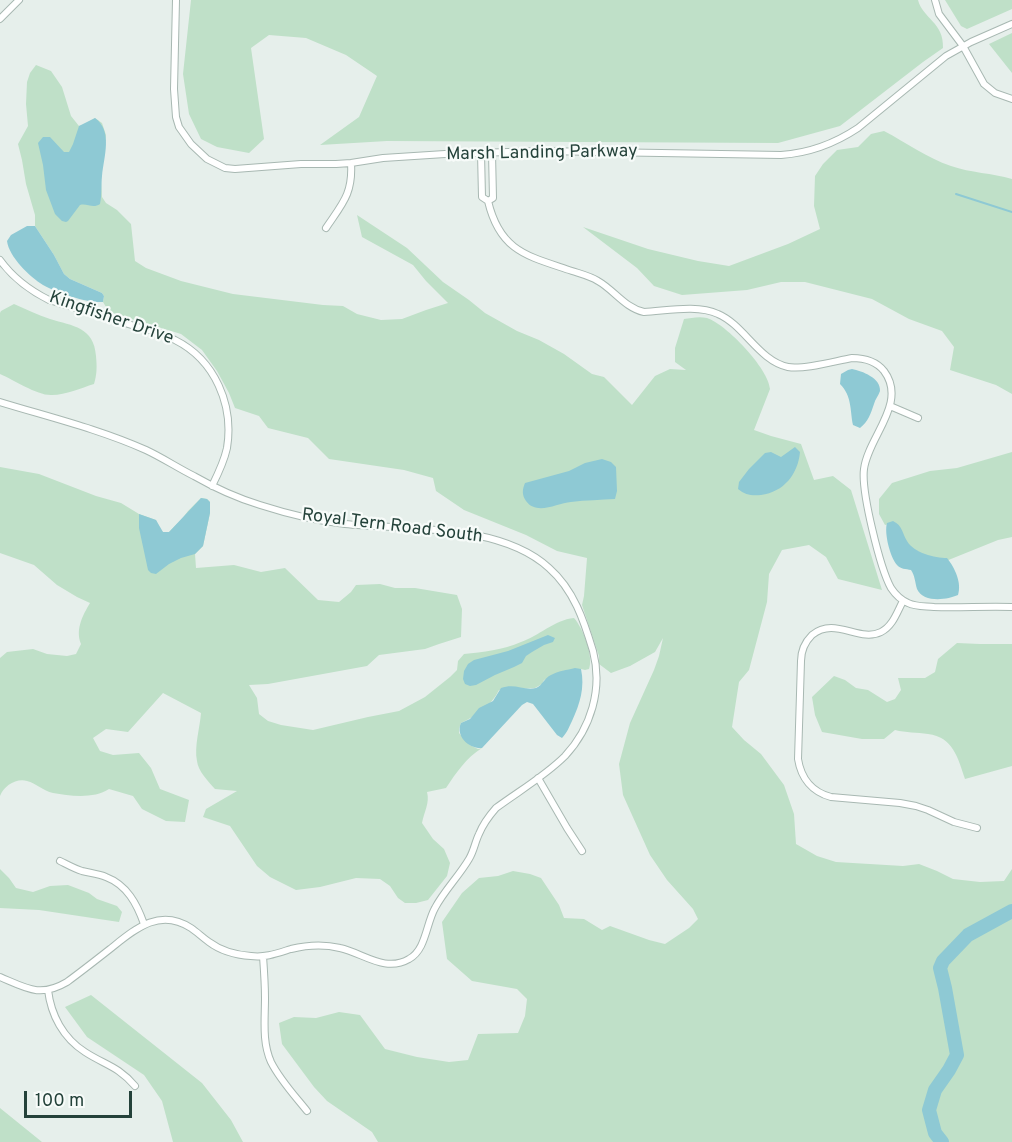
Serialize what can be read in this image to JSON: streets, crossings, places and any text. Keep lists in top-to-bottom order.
{
  "streets": {
    "street": ["Marsh Landing Parkway", "Kingfisher Drive", "Royal Tern Road South"]
  },
  "crossings": [
    ["Kingfisher Drive", "Royal Tern Road South"]
  ],
  "scale_bar": "100 m"
}
